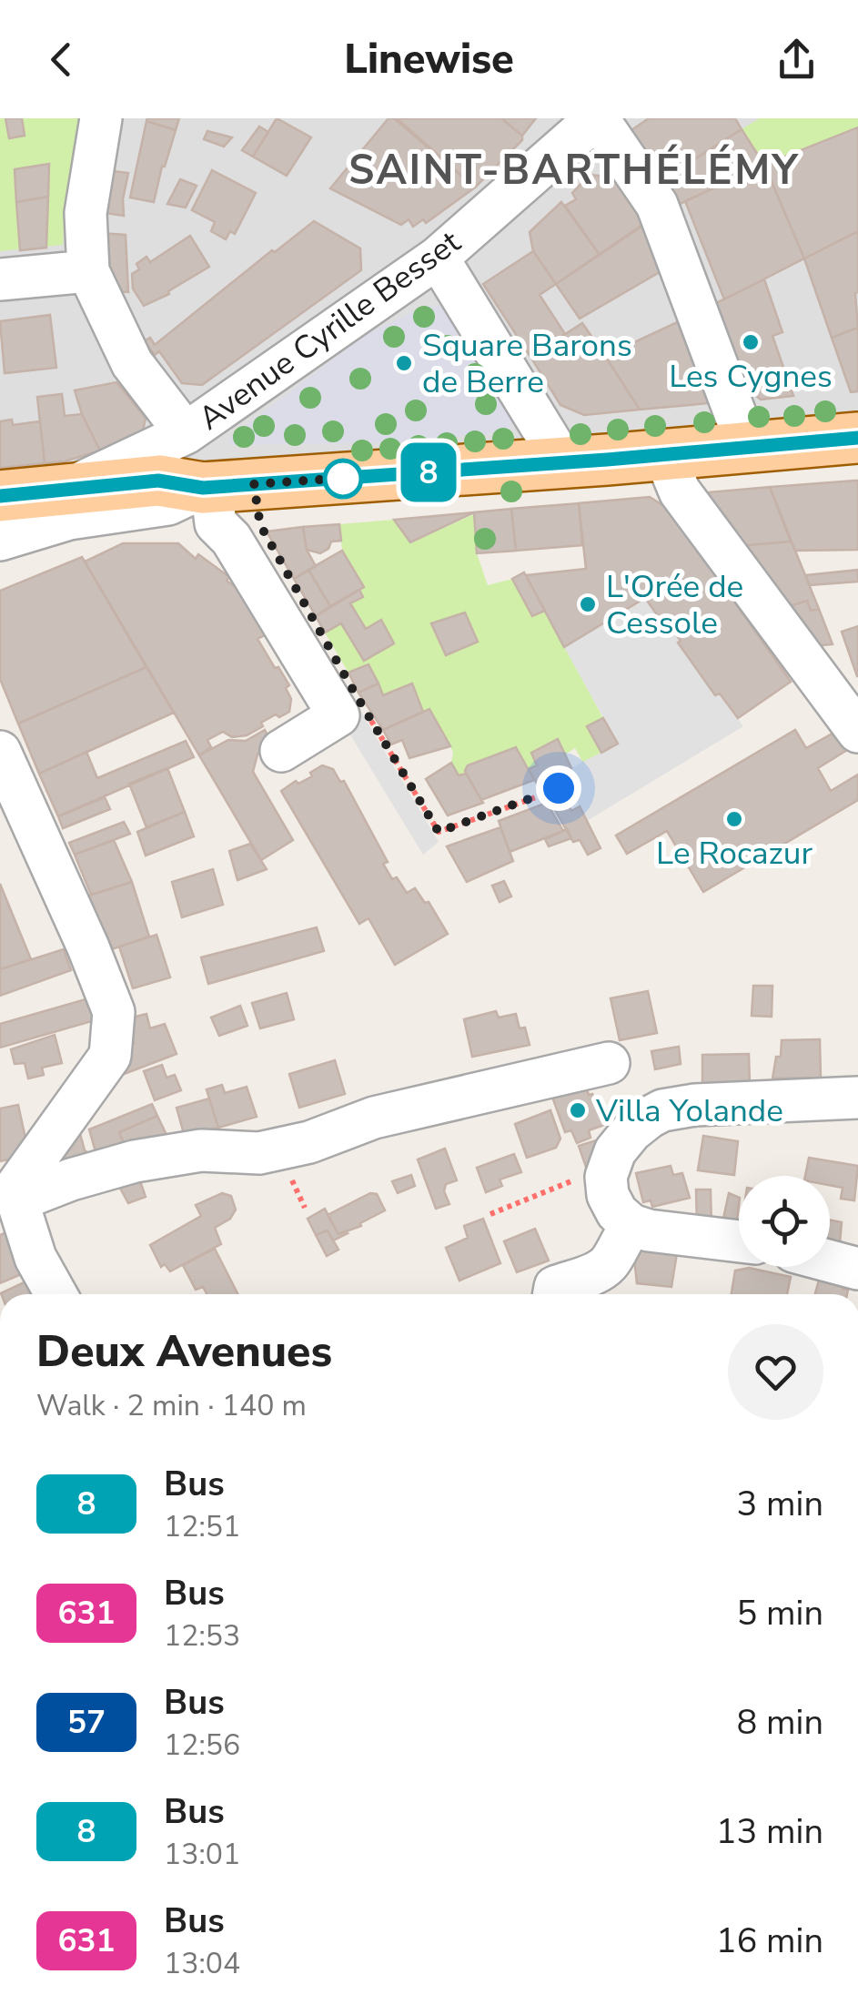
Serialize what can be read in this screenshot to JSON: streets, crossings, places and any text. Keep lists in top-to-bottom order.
{
  "streets": {
    "street": ["Avenue Cyrille Besset"]
  },
  "districts": ["SAINT-BARTHÉLÉMY"],
  "places": [
    "Les Cygnes",
    "Square Barons de Berre",
    "L'Orée de Cessole",
    "Le Rocazur",
    "Villa Yolande"
  ],
  "lines": ["bus line 8"],
  "page": {
    "header": "Linewise",
    "on_map": "8",
    "heading": ["Deux Avenues", "Walk · 2 min · 140 m"],
    "list": [
      {
        "mark": "8",
        "name": "Bus",
        "note": "12:51",
        "value": "3 min"
      },
      {
        "mark": "631",
        "name": "Bus",
        "note": "12:53",
        "value": "5 min"
      },
      {
        "mark": "57",
        "name": "Bus",
        "note": "12:56",
        "value": "8 min"
      },
      {
        "mark": "8",
        "name": "Bus",
        "note": "13:01",
        "value": "13 min"
      },
      {
        "mark": "631",
        "name": "Bus",
        "note": "13:04",
        "value": "16 min"
      }
    ]
  }
}
